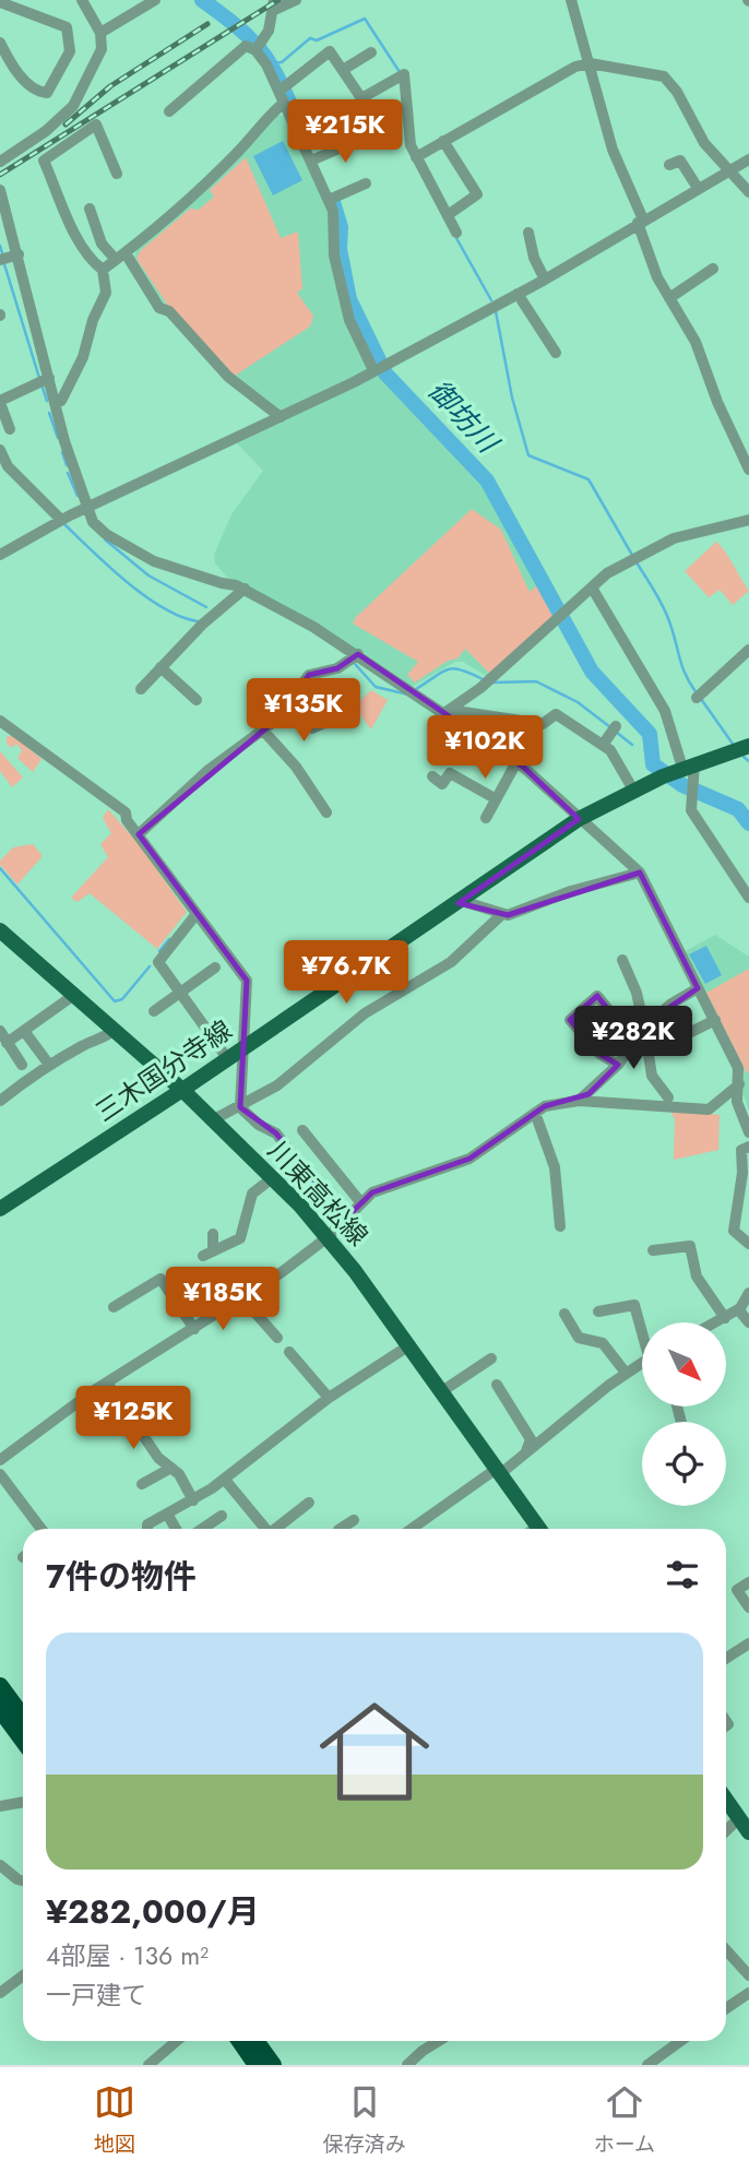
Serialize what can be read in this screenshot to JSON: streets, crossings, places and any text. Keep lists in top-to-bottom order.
{
  "streets": {
    "main road": ["三木国分寺線", "川東高松線"]
  },
  "crossings": [
    ["三木国分寺線", "川東高松線"]
  ],
  "water": ["御坊川"],
  "north": "bottom right",
  "page": {
    "price": [
      "¥215K",
      "¥135K",
      "¥102K",
      "¥76.7K",
      "¥282K",
      "¥185K",
      "¥125K"
    ],
    "heading": "7件の物件",
    "list": [
      {
        "name": "¥282,000/月",
        "note": "4部屋 · 136 m² · 一戸建て"
      }
    ],
    "tabs": ["地図", "保存済み", "ホーム"]
  }
}
